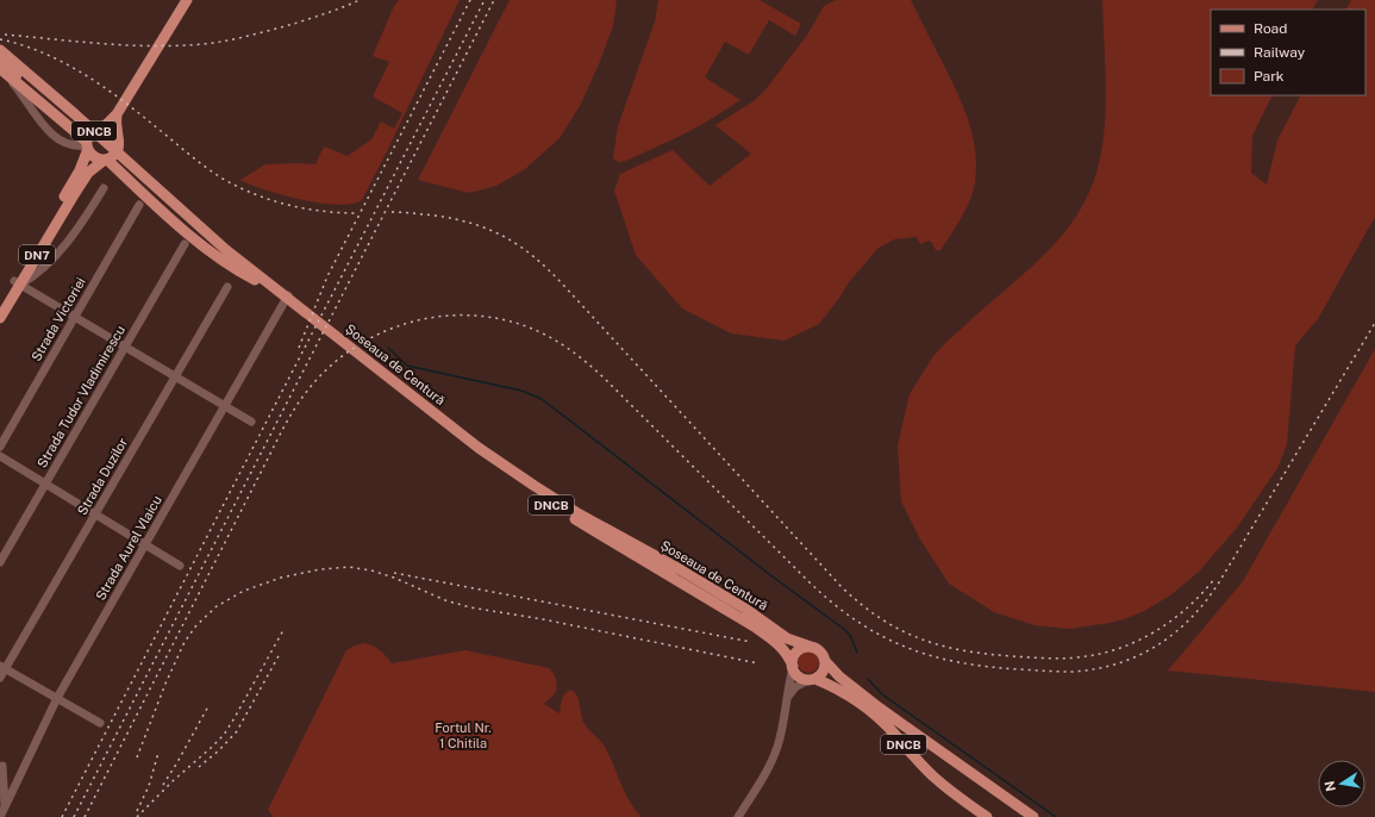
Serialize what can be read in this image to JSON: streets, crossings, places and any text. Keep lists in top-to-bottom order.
{
  "streets": {
    "main road": ["DNCB", "DN7", "Șoseaua de Centură"],
    "street": [
      "Strada Victoriei",
      "Strada Tudor Vladimirescu",
      "Strada Duzilor",
      "Strada Aurel Vlaicu"
    ]
  },
  "crossings": [
    ["Șoseaua de Centură", "Strada Aurel Vlaicu"]
  ],
  "parks": ["Fortul Nr. 1 Chitila"],
  "legend": ["Road", "Railway", "Park"],
  "north": "left"
}
